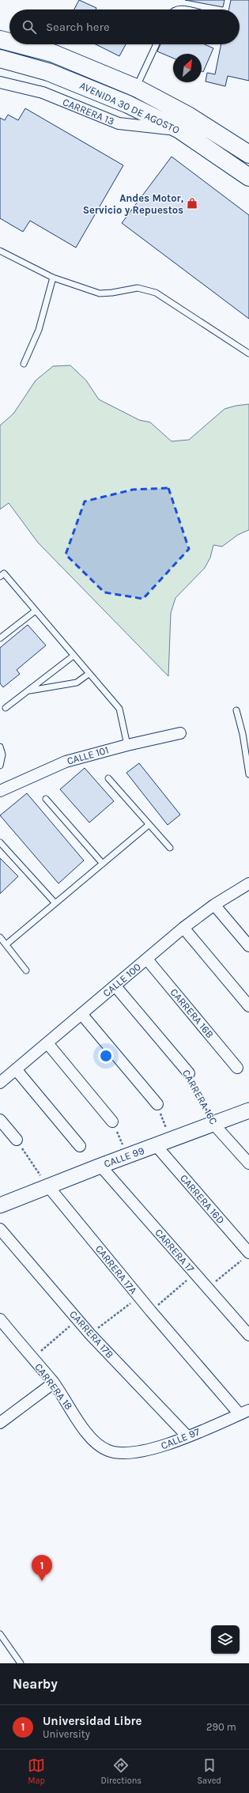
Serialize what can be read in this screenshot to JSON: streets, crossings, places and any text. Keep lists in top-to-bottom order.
{
  "streets": {
    "main road": ["AVENIDA 30 DE AGOSTO"],
    "street": [
      "CARRERA 13",
      "CALLE 101",
      "CALLE 100",
      "CARRERA 16B",
      "CARRERA 16C",
      "CALLE 99",
      "CARRERA 16D",
      "CARRERA 17",
      "CARRERA 17A",
      "CARRERA 17B",
      "CARRERA 18",
      "CALLE 97"
    ]
  },
  "crossings": [
    ["AVENIDA 30 DE AGOSTO", "CARRERA 13"],
    ["CALLE 100", "CARRERA 16B"],
    ["CALLE 100", "CARRERA 16C"],
    ["CARRERA 16C", "CALLE 99"],
    ["CALLE 99", "CARRERA 16D"],
    ["CALLE 99", "CARRERA 17"],
    ["CALLE 99", "CARRERA 17A"],
    ["CARRERA 17A", "CALLE 97"],
    ["CARRERA 17B", "CALLE 97"],
    ["CARRERA 18", "CALLE 97"]
  ],
  "places": {
    "shop": ["Andes Motor, Servicio y Repuestos"]
  },
  "north": "top right",
  "page": {
    "search": "Search here",
    "pins": "1",
    "heading": "Nearby",
    "list": [
      {
        "mark": "1",
        "name": "Universidad Libre",
        "note": "University",
        "value": "290 m"
      }
    ],
    "nav": ["Map", "Directions", "Saved"]
  }
}
